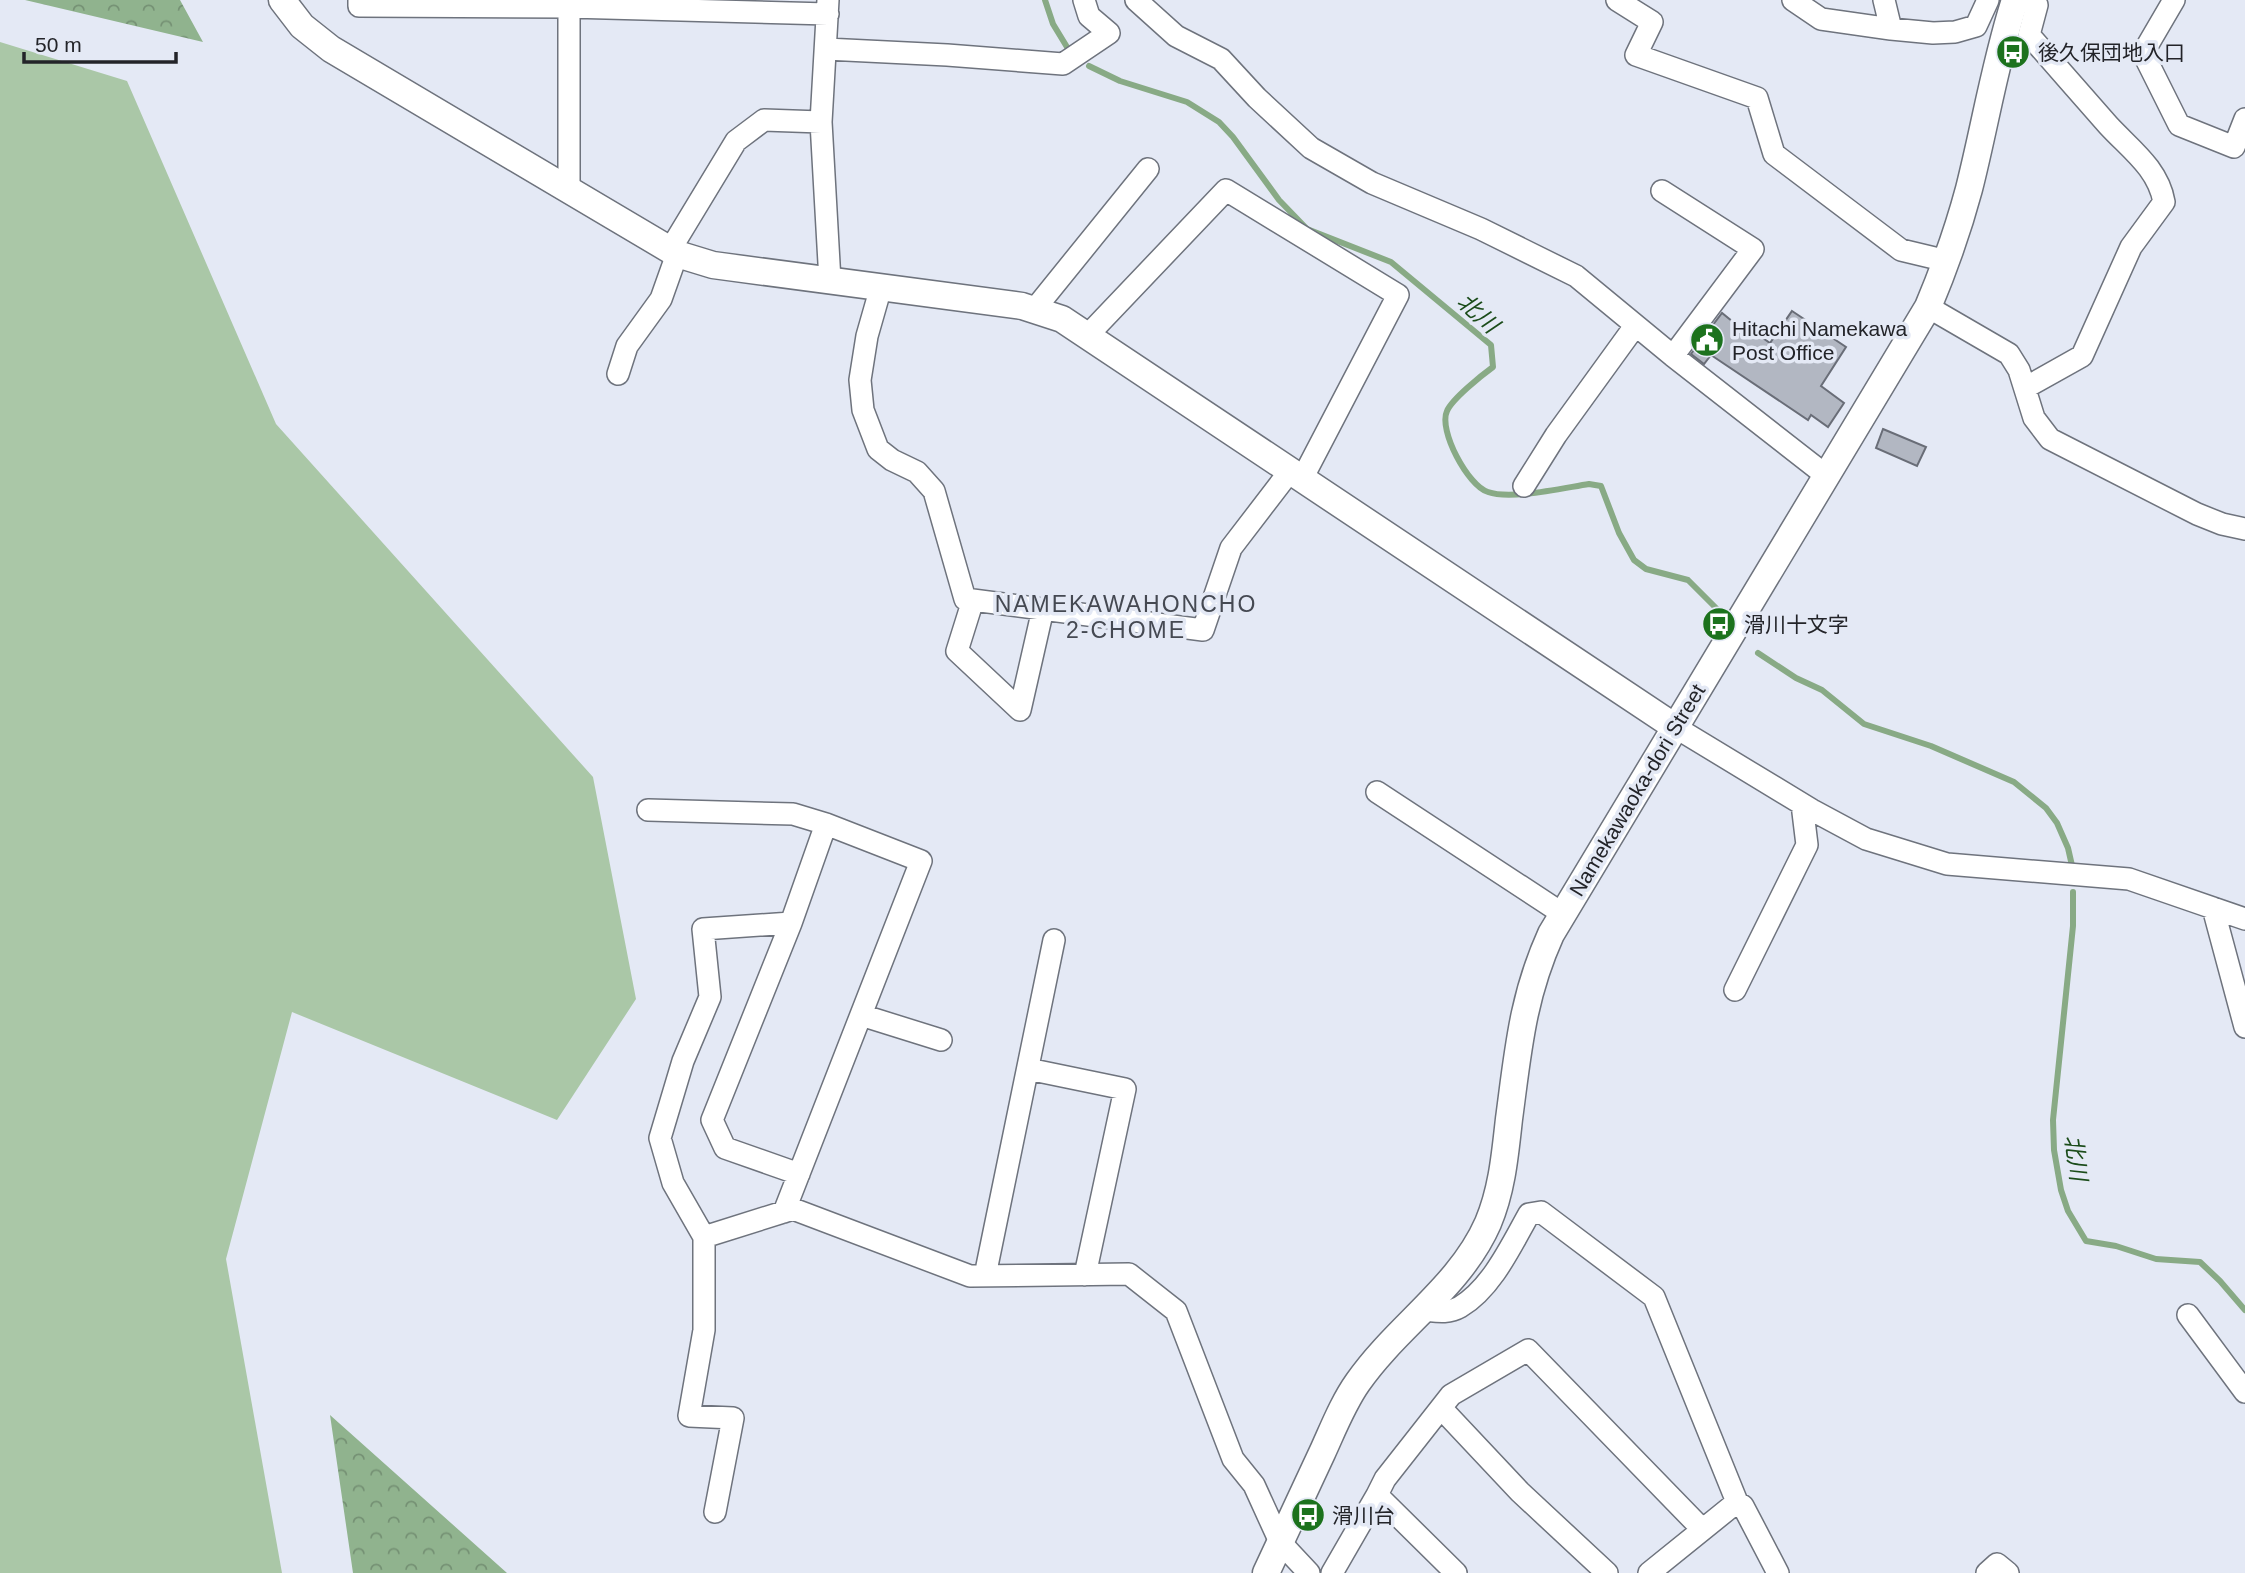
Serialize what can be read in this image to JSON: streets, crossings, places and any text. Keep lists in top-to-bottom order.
{
  "streets": {
    "street": ["Namekawaoka-dori Street"]
  },
  "districts": ["NAMEKAWAHONCHO 2-CHOME"],
  "water": ["北川"],
  "places": {
    "bus stop": ["後久保団地入口", "滑川十文字", "滑川台"],
    "public building": ["Hitachi Namekawa Post Office"]
  },
  "scale_bar": "50 m"
}
